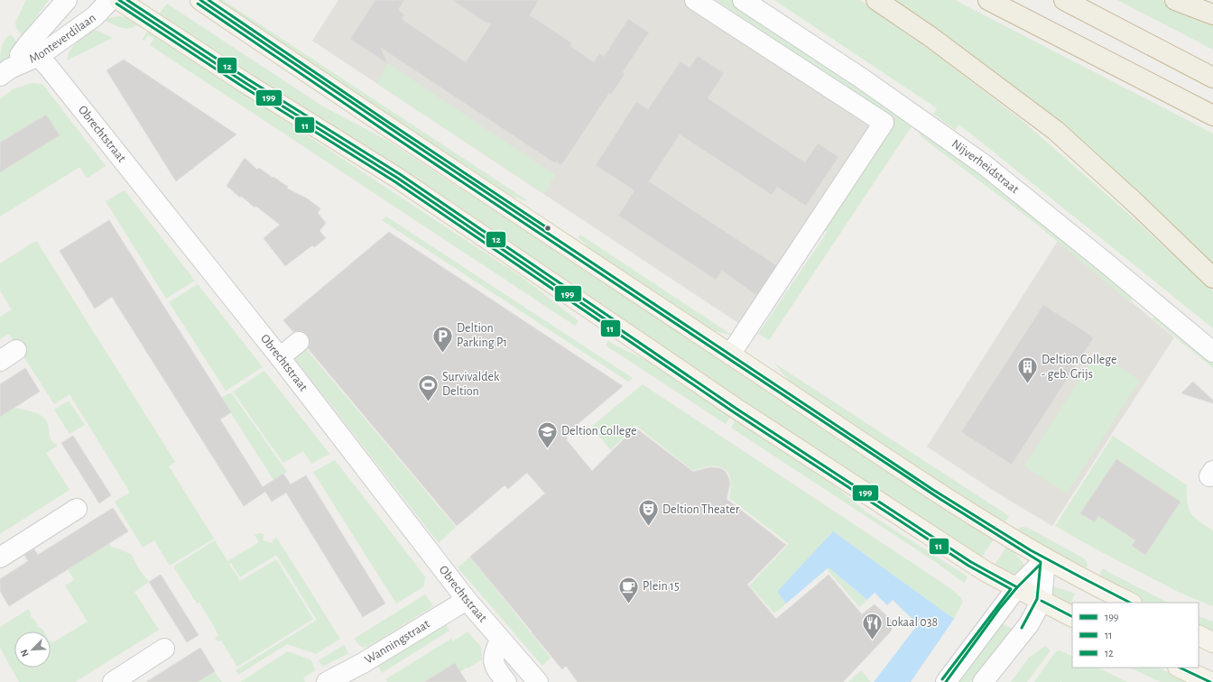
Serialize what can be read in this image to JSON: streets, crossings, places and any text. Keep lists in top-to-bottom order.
{
  "streets": {
    "street": [
      "Monteverdilaan",
      "Obrechtstraat",
      "Nijverheidstraat",
      "Wanningstraat"
    ]
  },
  "crossings": [
    ["Monteverdilaan", "Obrechtstraat"],
    ["Obrechtstraat", "Wanningstraat"]
  ],
  "places": {
    "parking": ["Deltion Parking P1"],
    "building": ["Deltion College - geb. Grijs"],
    "sports": ["Survivaldek Deltion"],
    "school or university": ["Deltion College"],
    "theatre": ["Deltion Theater"],
    "cafe": ["Plein 15"],
    "restaurant": ["Lokaal 038"]
  },
  "lines": ["transit line 199", "transit line 12", "transit line 11"],
  "legend": ["199", "11", "12"],
  "north": "bottom left"
}
